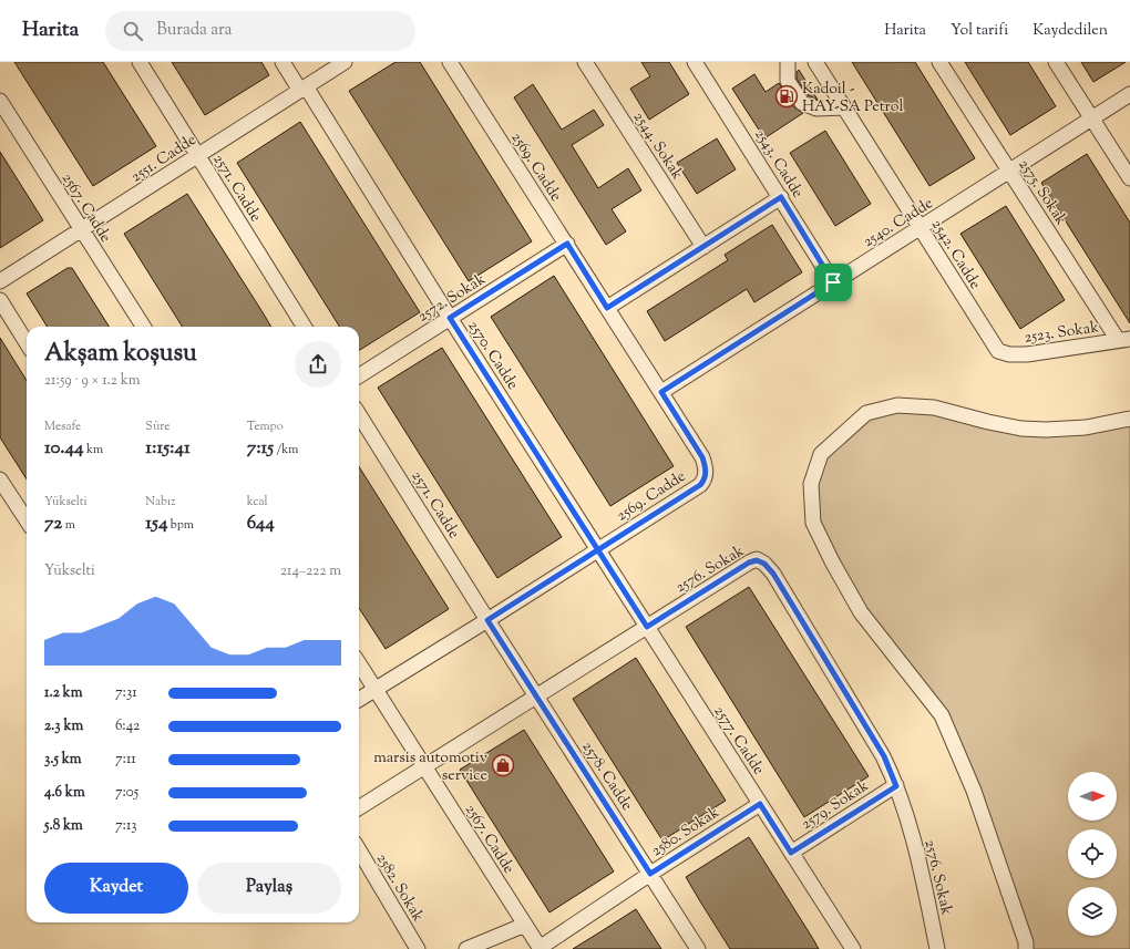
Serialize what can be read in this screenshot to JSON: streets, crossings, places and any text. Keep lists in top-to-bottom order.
{
  "streets": {
    "street": [
      "2544. Sokak",
      "2551. Cadde",
      "2543. Cadde",
      "2569. Cadde",
      "2571. Cadde",
      "2575. Sokak",
      "2567. Cadde",
      "2540. Cadde",
      "2542. Cadde",
      "2572. Sokak",
      "2523. Sokak",
      "2570. Cadde",
      "2576. Sokak",
      "2577. Cadde",
      "2578. Cadde",
      "2579. Sokak",
      "2580. Sokak",
      "2582. Sokak"
    ]
  },
  "crossings": [
    ["2551. Cadde", "2571. Cadde"],
    ["2551. Cadde", "2567. Cadde"],
    ["2551. Cadde", "2570. Cadde"],
    ["2543. Cadde", "2540. Cadde"],
    ["2569. Cadde", "2571. Cadde"],
    ["2569. Cadde", "2567. Cadde"],
    ["2569. Cadde", "2540. Cadde"],
    ["2569. Cadde", "2572. Sokak"],
    ["2569. Cadde", "2570. Cadde"],
    ["2569. Cadde", "2577. Cadde"],
    ["2569. Cadde", "2578. Cadde"],
    ["2571. Cadde", "2578. Cadde"],
    ["2575. Sokak", "2540. Cadde"],
    ["2575. Sokak", "2523. Sokak"],
    ["2567. Cadde", "2576. Sokak"],
    ["2567. Cadde", "2580. Sokak"],
    ["2540. Cadde", "2542. Cadde"],
    ["2542. Cadde", "2523. Sokak"],
    ["2572. Sokak", "2570. Cadde"],
    ["2570. Cadde", "2577. Cadde"],
    ["2576. Sokak", "2577. Cadde"],
    ["2576. Sokak", "2578. Cadde"],
    ["2576. Sokak", "2579. Sokak"],
    ["2577. Cadde", "2579. Sokak"],
    ["2577. Cadde", "2580. Sokak"],
    ["2578. Cadde", "2580. Sokak"]
  ],
  "places": {
    "fuel station": ["Kadoil - HAY-SA Petrol"],
    "shop": ["marsis automotiv service"]
  },
  "north": "right",
  "page": {
    "header": "Harita",
    "search": "Burada ara",
    "nav": ["Harita", "Yol tarifi", "Kaydedilen"],
    "heading": ["Akşam koşusu", "21:59 · 9 × 1.2 km"],
    "stats": [
      ["Mesafe", "10.44 km"],
      ["Süre", "1:15:41"],
      ["Tempo", "7:15 /km"],
      ["Yükselti", "72 m"],
      ["Nabız", "154 bpm"],
      ["kcal", "644"]
    ],
    "chart": ["Yükselti", "214–222 m"],
    "list": [
      {
        "name": "1.2 km",
        "note": "7:31"
      },
      {
        "name": "2.3 km",
        "note": "6:42"
      },
      {
        "name": "3.5 km",
        "note": "7:11"
      },
      {
        "name": "4.6 km",
        "note": "7:05"
      },
      {
        "name": "5.8 km",
        "note": "7:13"
      }
    ],
    "buttons": ["Kaydet", "Paylaş"]
  }
}
